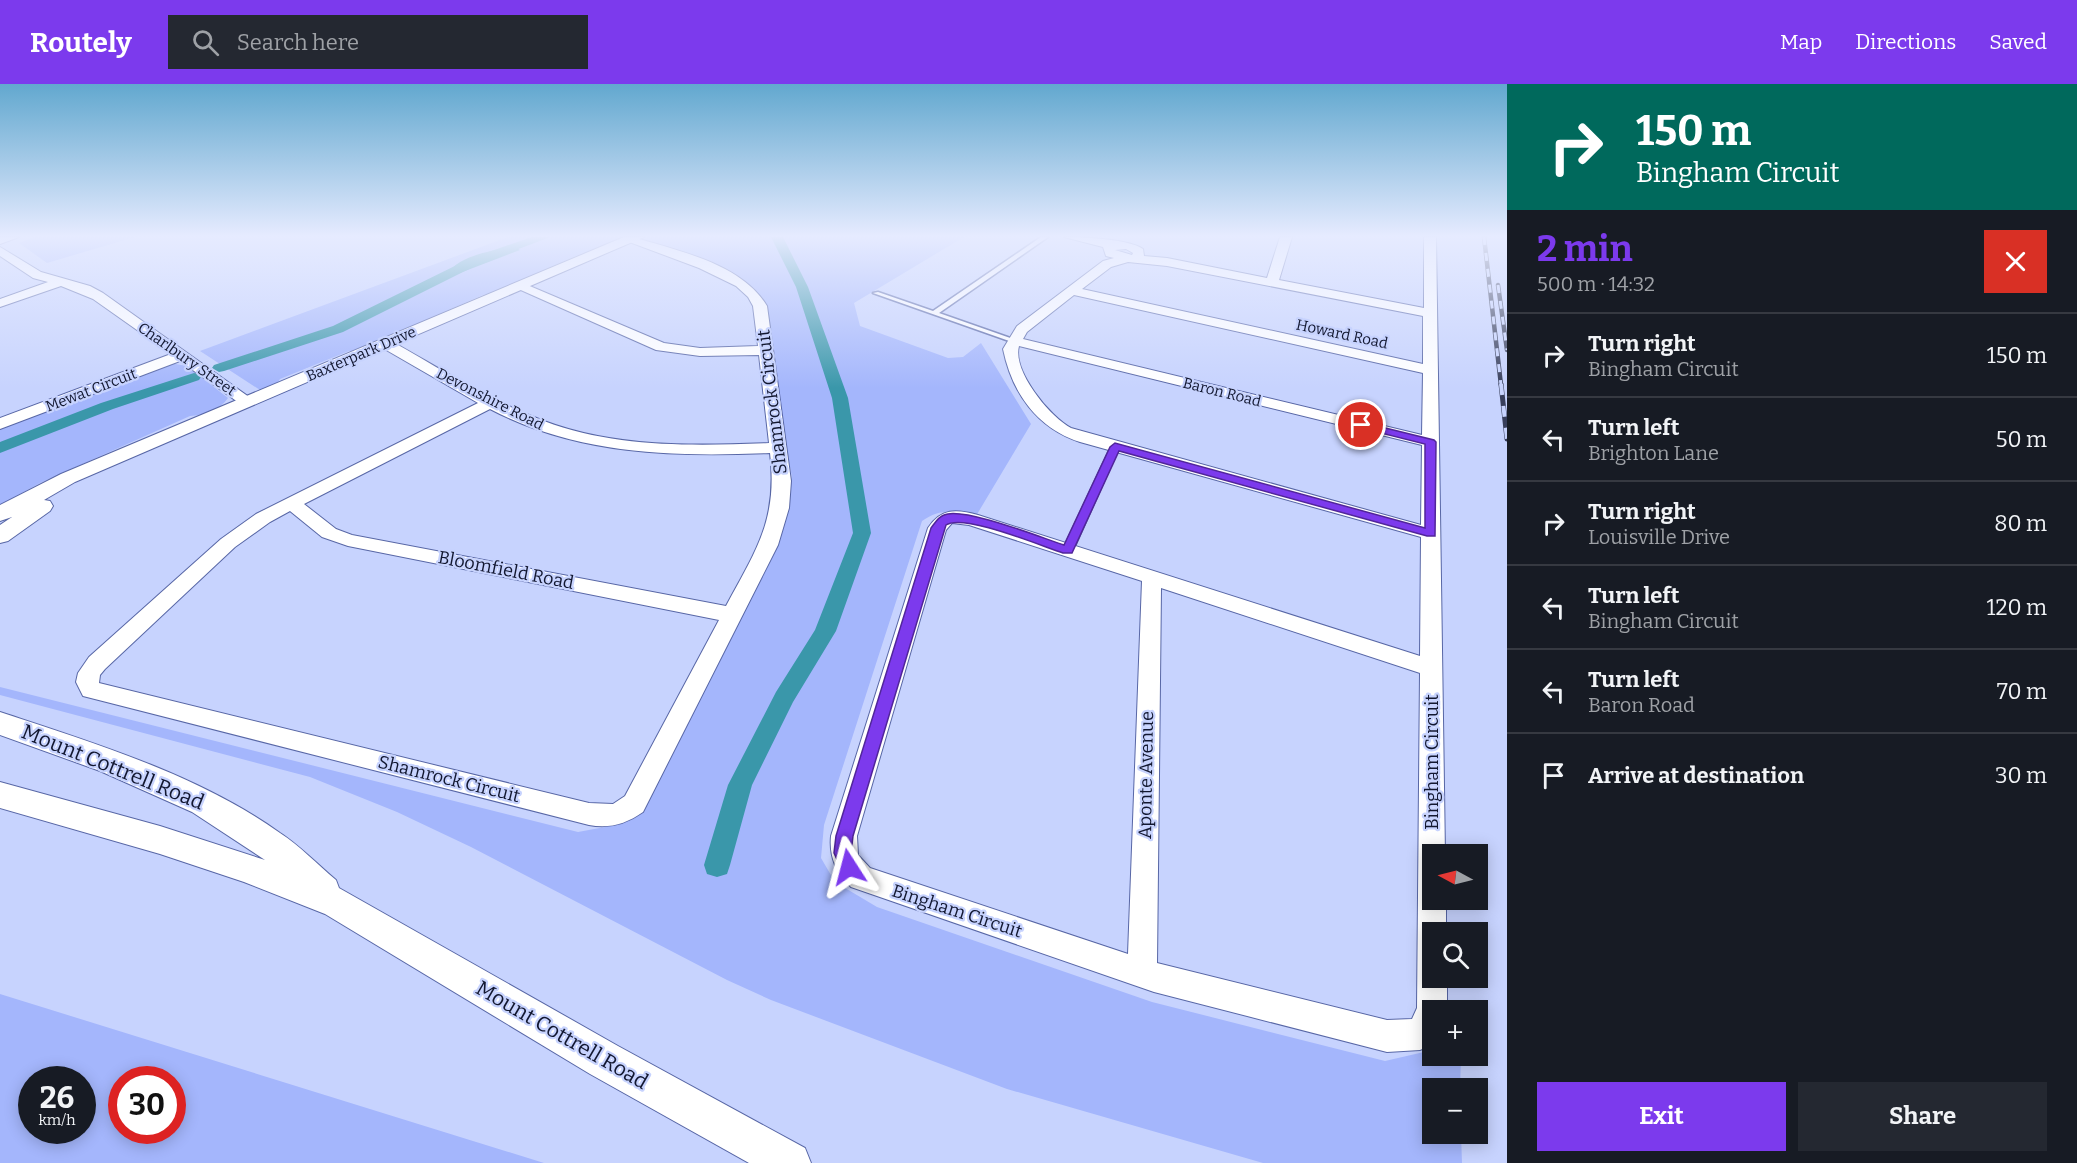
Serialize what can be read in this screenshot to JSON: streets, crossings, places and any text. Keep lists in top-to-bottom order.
{
  "streets": {
    "street": [
      "Howard Road",
      "Baxterpark Drive",
      "Charlbury Street",
      "Mewat Circuit",
      "Baron Road",
      "Devonshire Road",
      "Shamrock Circuit",
      "Bloomfield Road",
      "Bingham Circuit",
      "Mount Cottrell Road",
      "Aponte Avenue"
    ]
  },
  "crossings": [
    ["Howard Road", "Bingham Circuit"],
    ["Baxterpark Drive", "Charlbury Street"],
    ["Baxterpark Drive", "Devonshire Road"],
    ["Charlbury Street", "Mewat Circuit"],
    ["Baron Road", "Bingham Circuit"],
    ["Devonshire Road", "Shamrock Circuit"],
    ["Shamrock Circuit", "Bloomfield Road"],
    ["Bingham Circuit", "Aponte Avenue"]
  ],
  "north": "left",
  "page": {
    "header": "Routely",
    "search": "Search here",
    "nav": ["Map", "Directions", "Saved"],
    "turn": ["150 m", "Bingham Circuit"],
    "heading": ["2 min", "500 m · 14:32"],
    "list": [
      {
        "name": "Turn right",
        "note": "Bingham Circuit",
        "value": "150 m"
      },
      {
        "name": "Turn left",
        "note": "Brighton Lane",
        "value": "50 m"
      },
      {
        "name": "Turn right",
        "note": "Louisville Drive",
        "value": "80 m"
      },
      {
        "name": "Turn left",
        "note": "Bingham Circuit",
        "value": "120 m"
      },
      {
        "name": "Turn left",
        "note": "Baron Road",
        "value": "70 m"
      },
      {
        "name": "Arrive at destination",
        "value": "30 m"
      }
    ],
    "map_buttons": ["+", "−"],
    "speed": "26 km/h",
    "limit": "30",
    "buttons": ["Exit", "Share"]
  }
}
